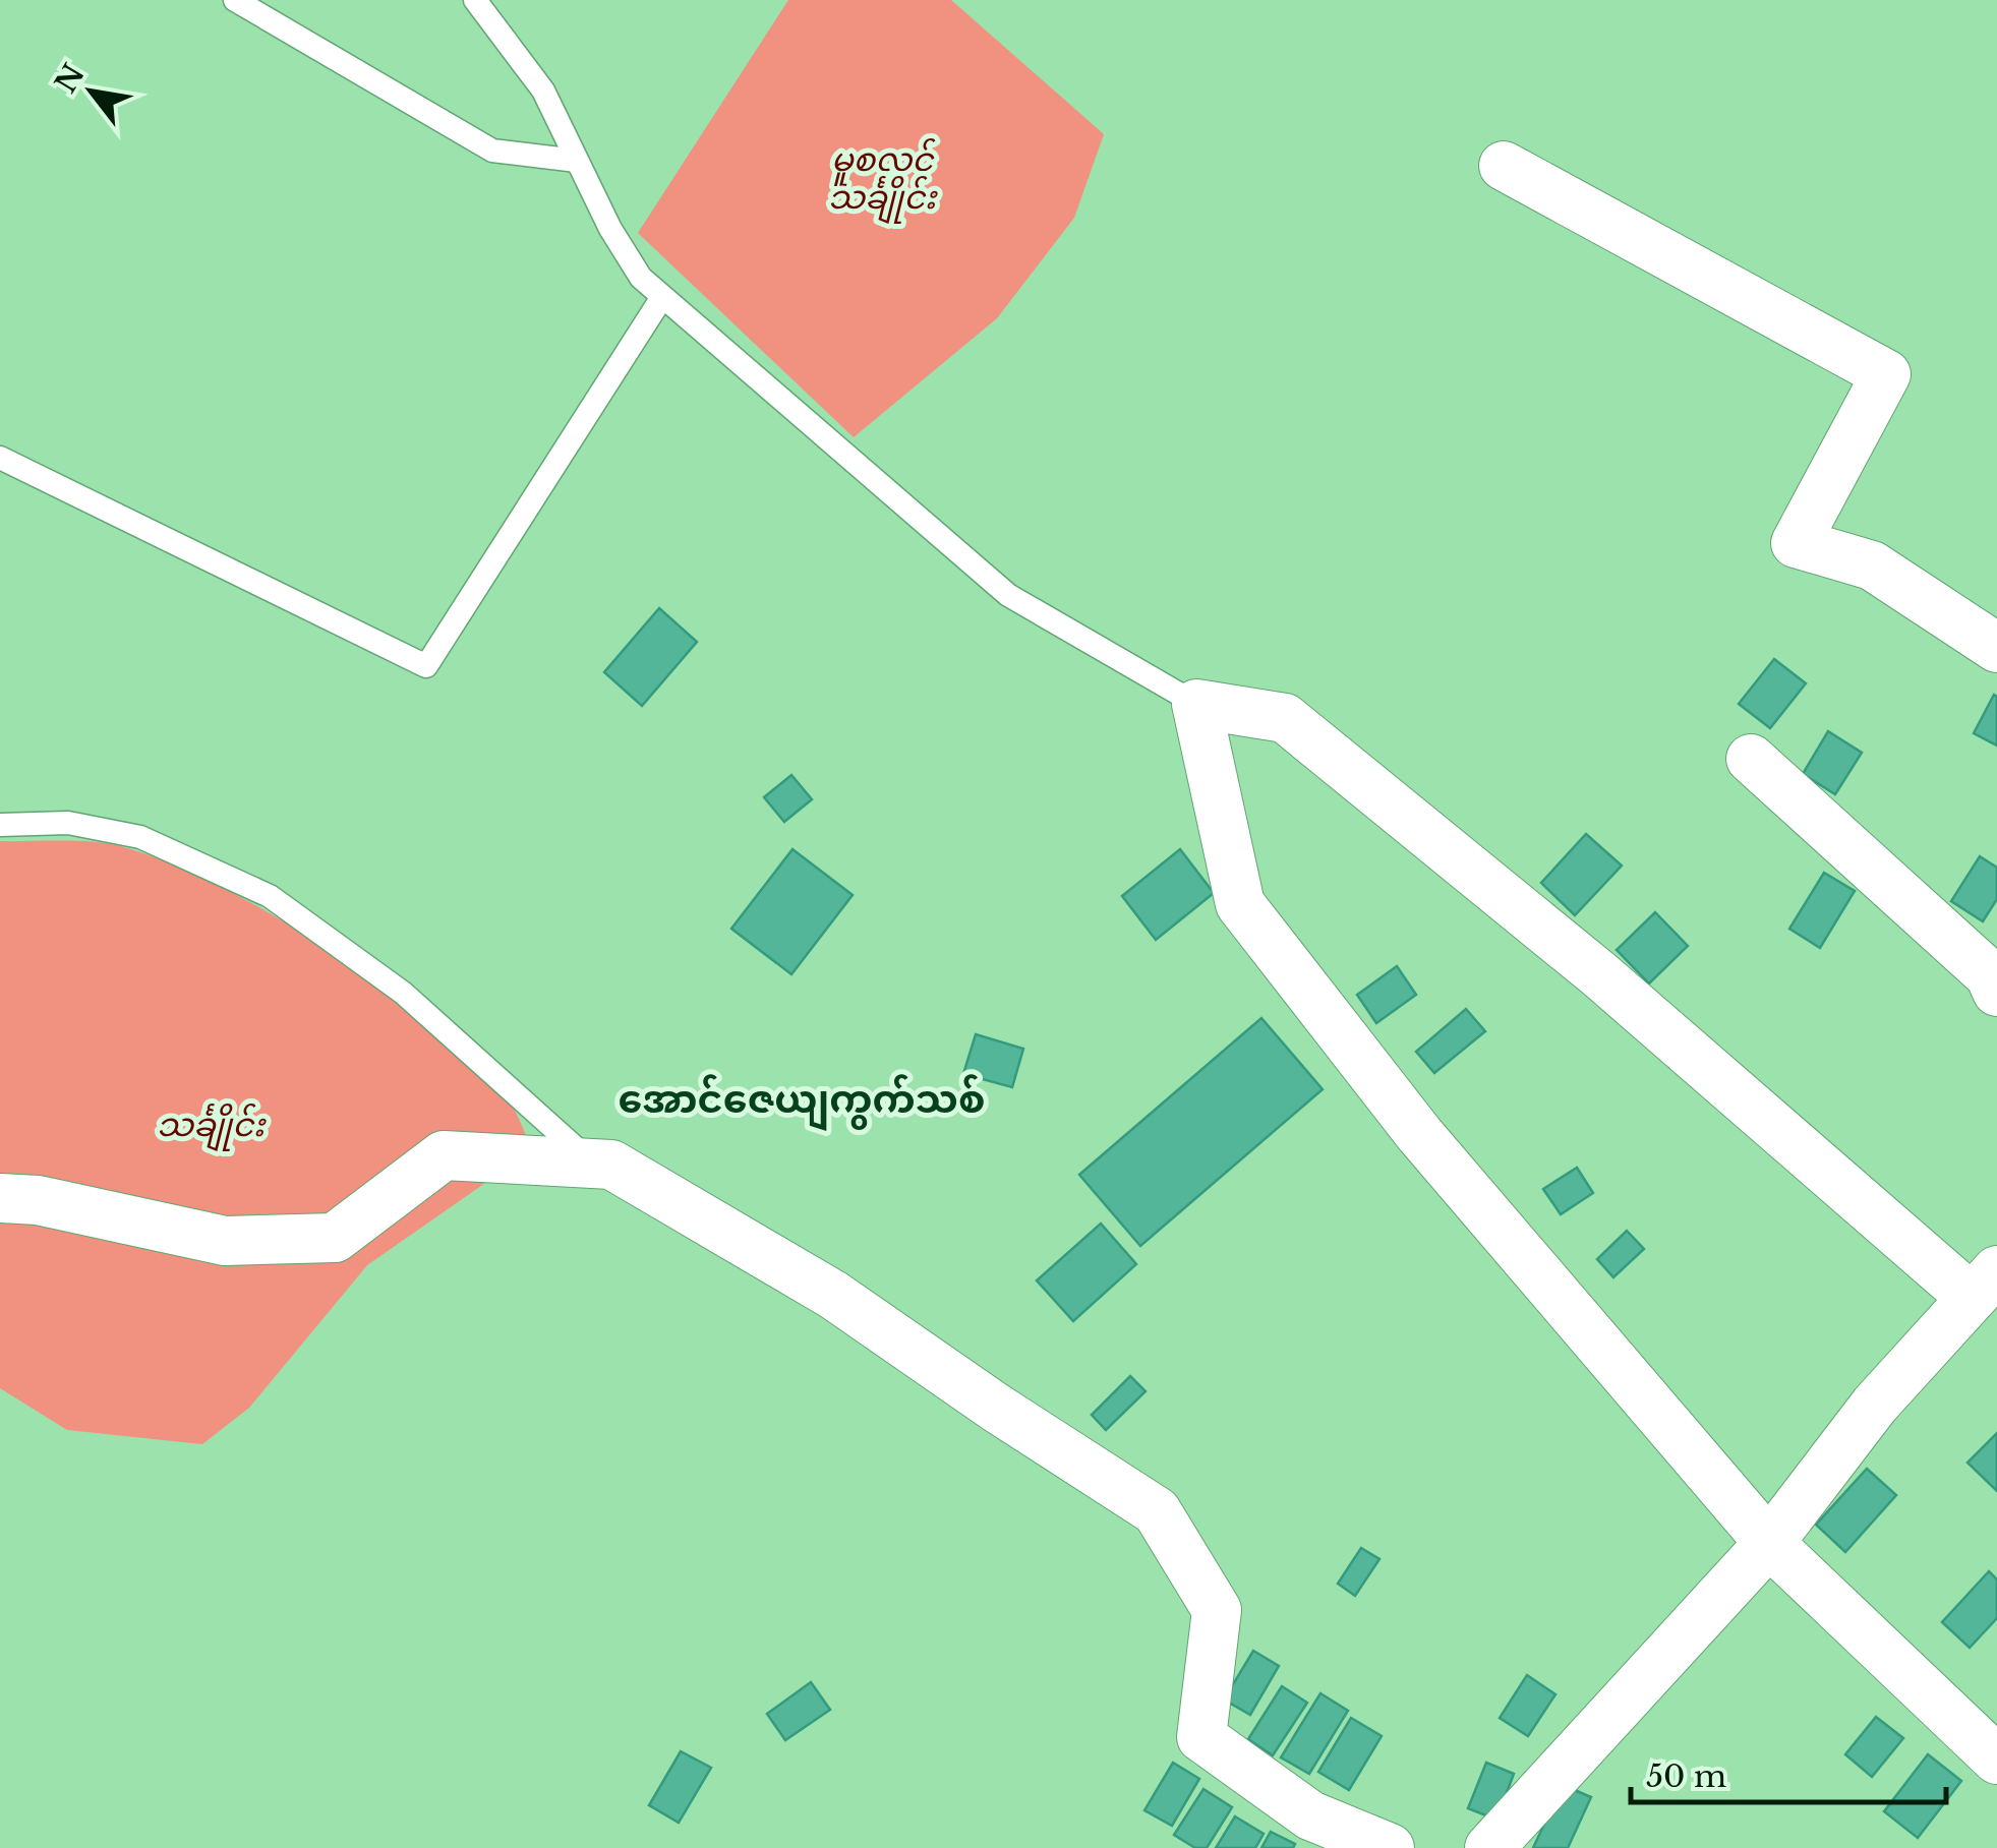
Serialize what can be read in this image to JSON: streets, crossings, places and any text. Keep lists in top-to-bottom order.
{
  "districts": ["အောင်ဇေယျကွက်သစ်"],
  "parks": ["မူစလင် သင်္ချိုင်း", "သင်္ချိုင်း"],
  "scale_bar": "50 m",
  "north": "top left"
}
